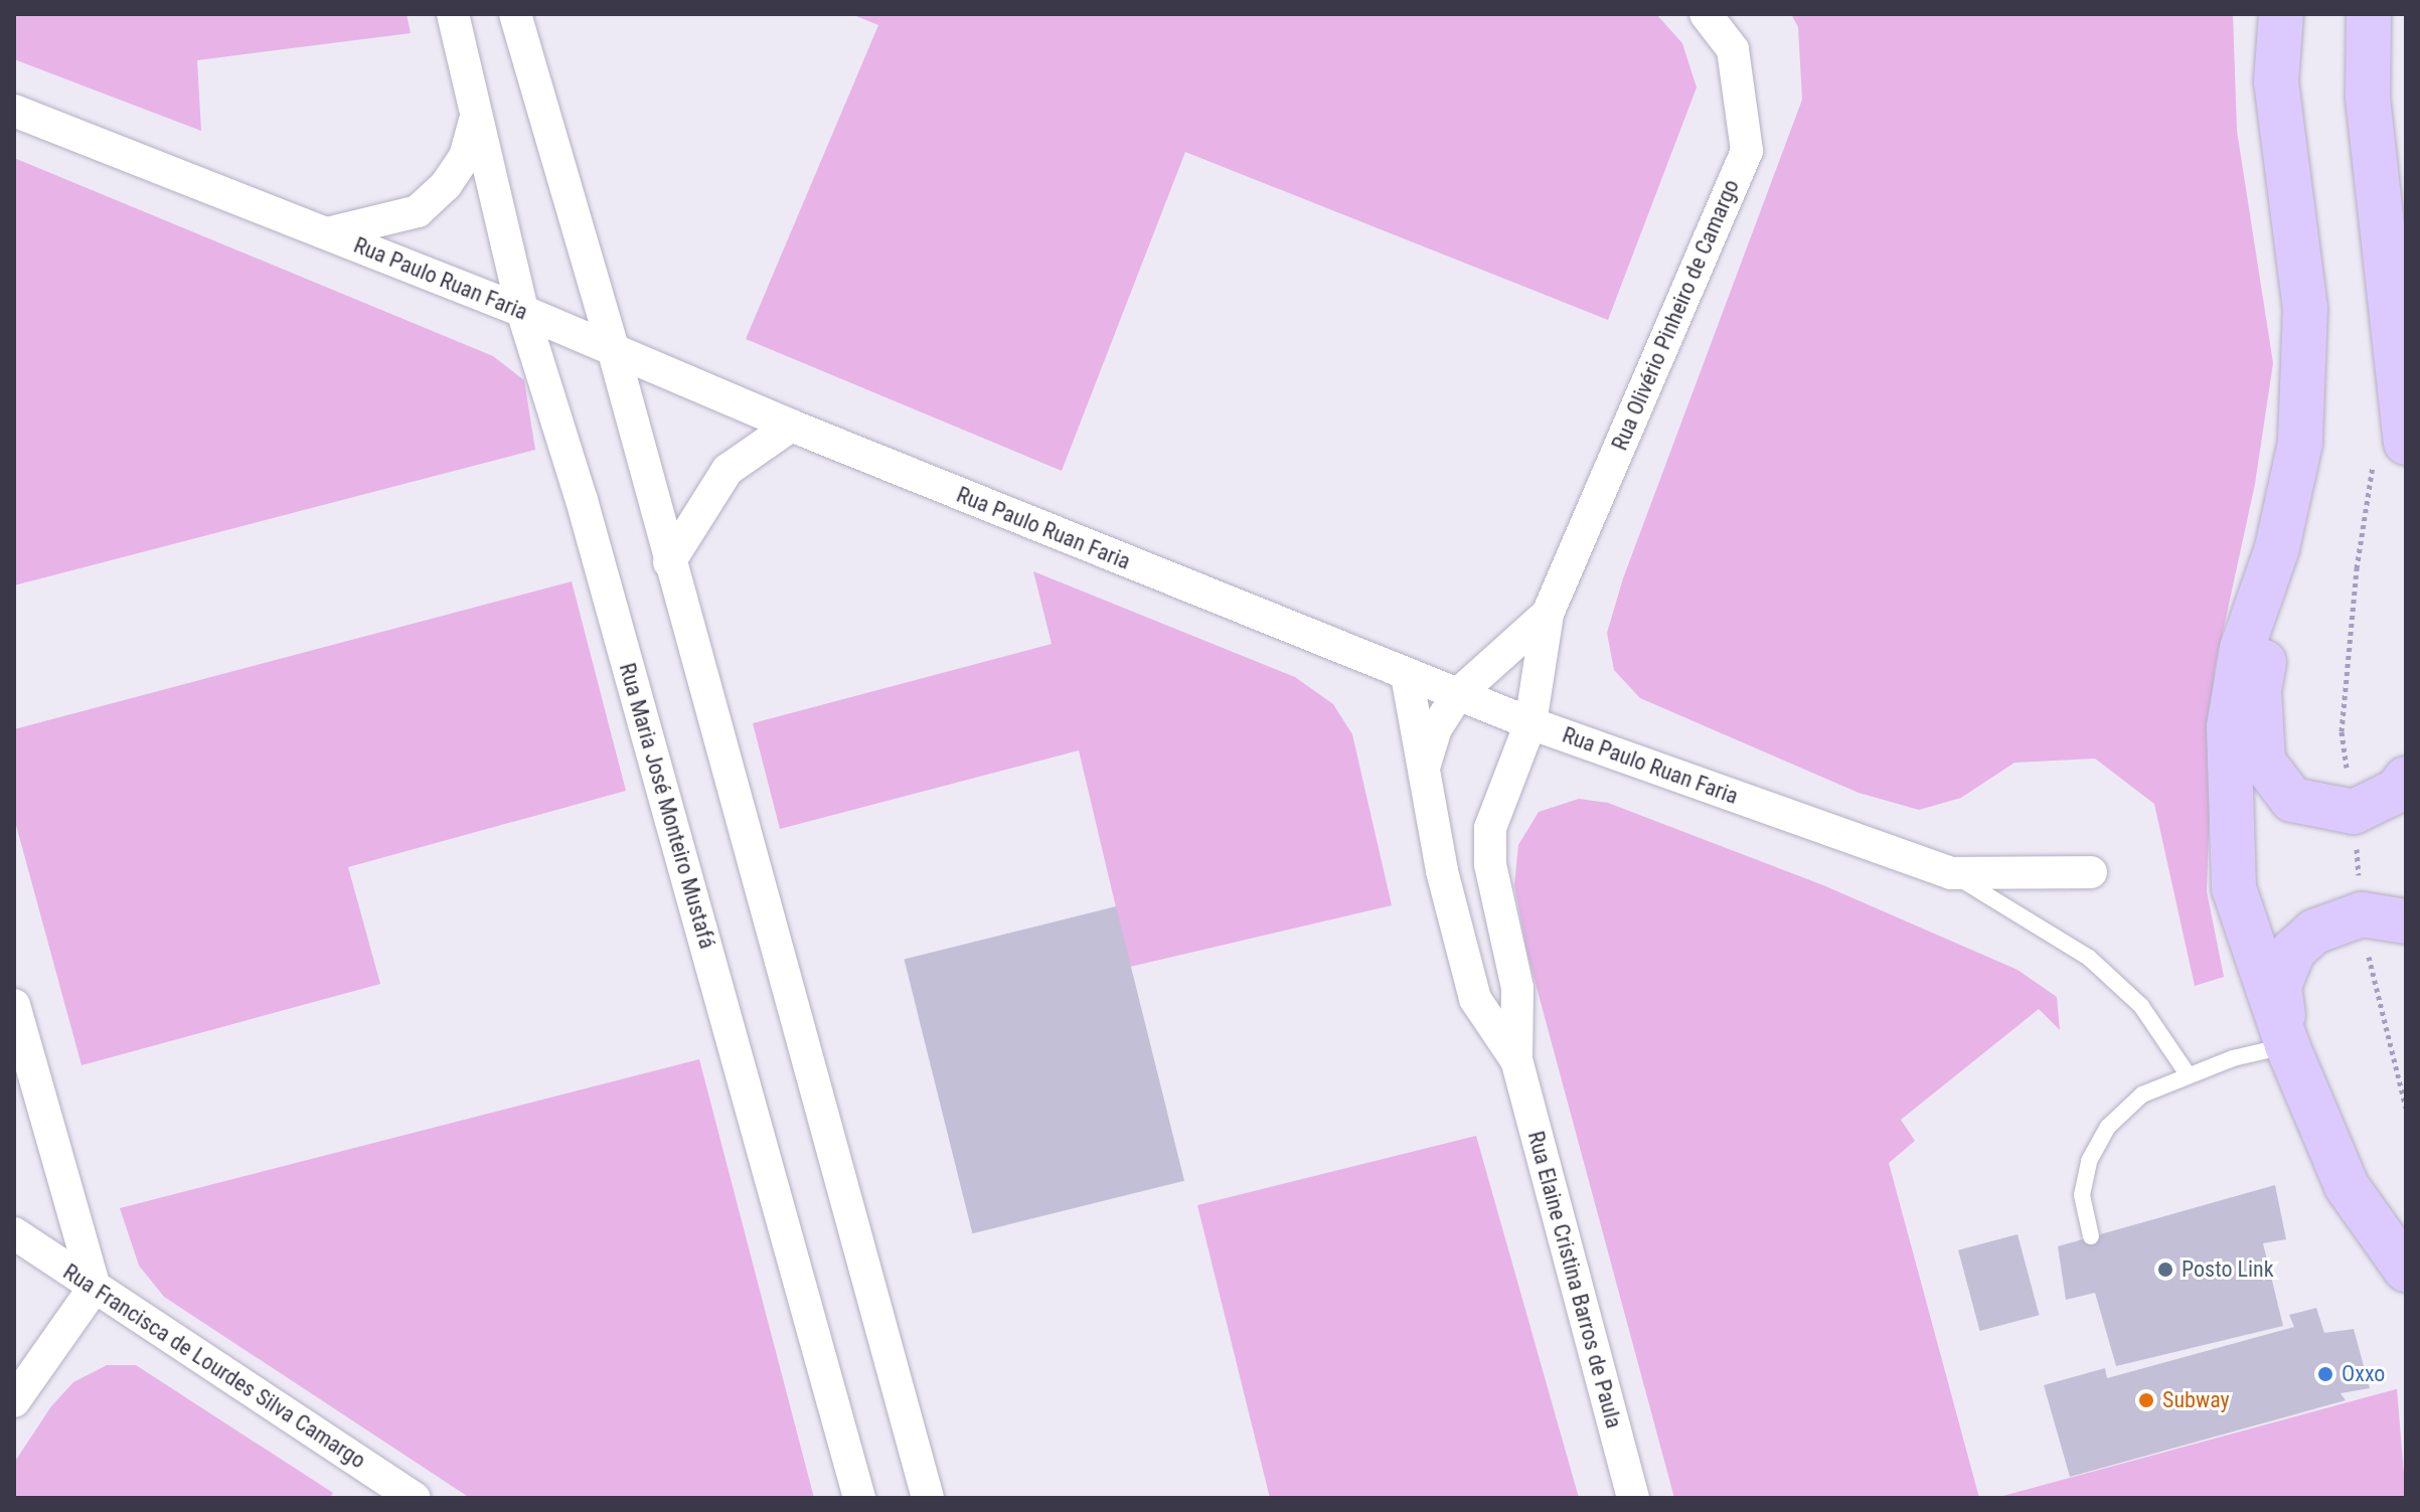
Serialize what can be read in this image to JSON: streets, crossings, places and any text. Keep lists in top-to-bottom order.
{
  "streets": {
    "street": [
      "Rua Paulo Ruan Faria",
      "Rua Olivério Pinheiro de Camargo",
      "Rua Maria José Monteiro Mustafá",
      "Rua Elaine Cristina Barros de Paula",
      "Rua Francisca de Lourdes Silva Camargo"
    ]
  },
  "crossings": [
    ["Rua Paulo Ruan Faria", "Rua Olivério Pinheiro de Camargo"],
    ["Rua Paulo Ruan Faria", "Rua Maria José Monteiro Mustafá"],
    ["Rua Paulo Ruan Faria", "Rua Elaine Cristina Barros de Paula"],
    ["Rua Olivério Pinheiro de Camargo", "Rua Elaine Cristina Barros de Paula"]
  ],
  "places": ["Posto Link", "Oxxo", "Subway"]
}
